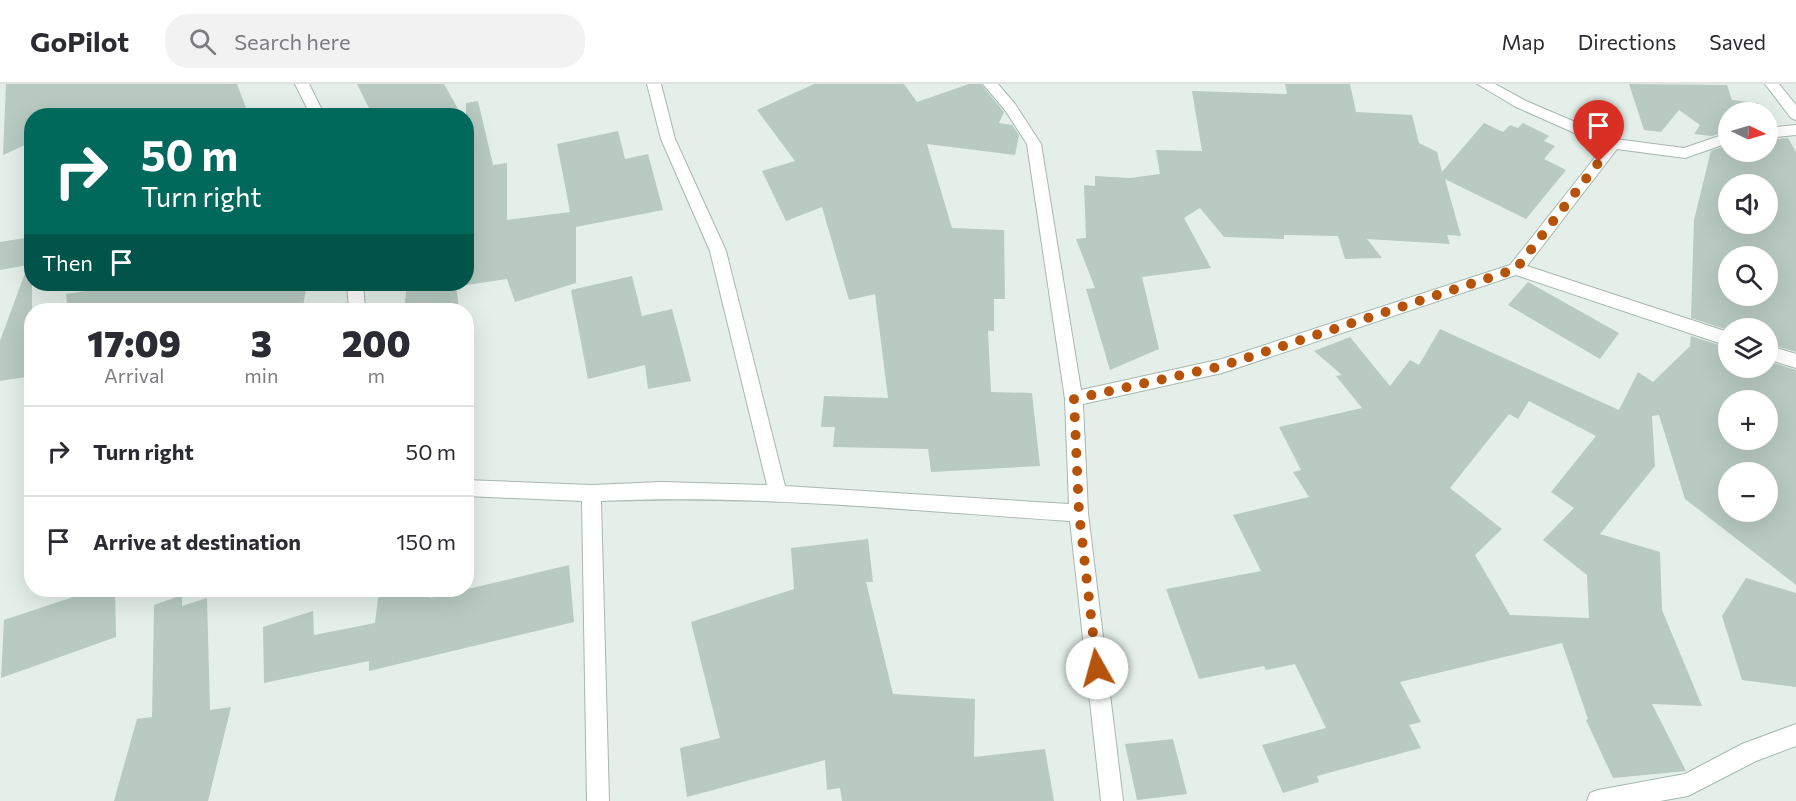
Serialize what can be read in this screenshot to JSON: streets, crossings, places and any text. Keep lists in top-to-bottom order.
{
  "north": "right",
  "page": {
    "header": "GoPilot",
    "search": "Search here",
    "nav": ["Map", "Directions", "Saved"],
    "map_buttons": ["+", "−"],
    "turn": ["50 m", "Turn right"],
    "then": "Then",
    "eta": [
      "17:09",
      "Arrival",
      "3",
      "min",
      "200",
      "m"
    ],
    "list": [
      {
        "name": "Turn right",
        "value": "50 m"
      },
      {
        "name": "Arrive at destination",
        "value": "150 m"
      }
    ]
  }
}
